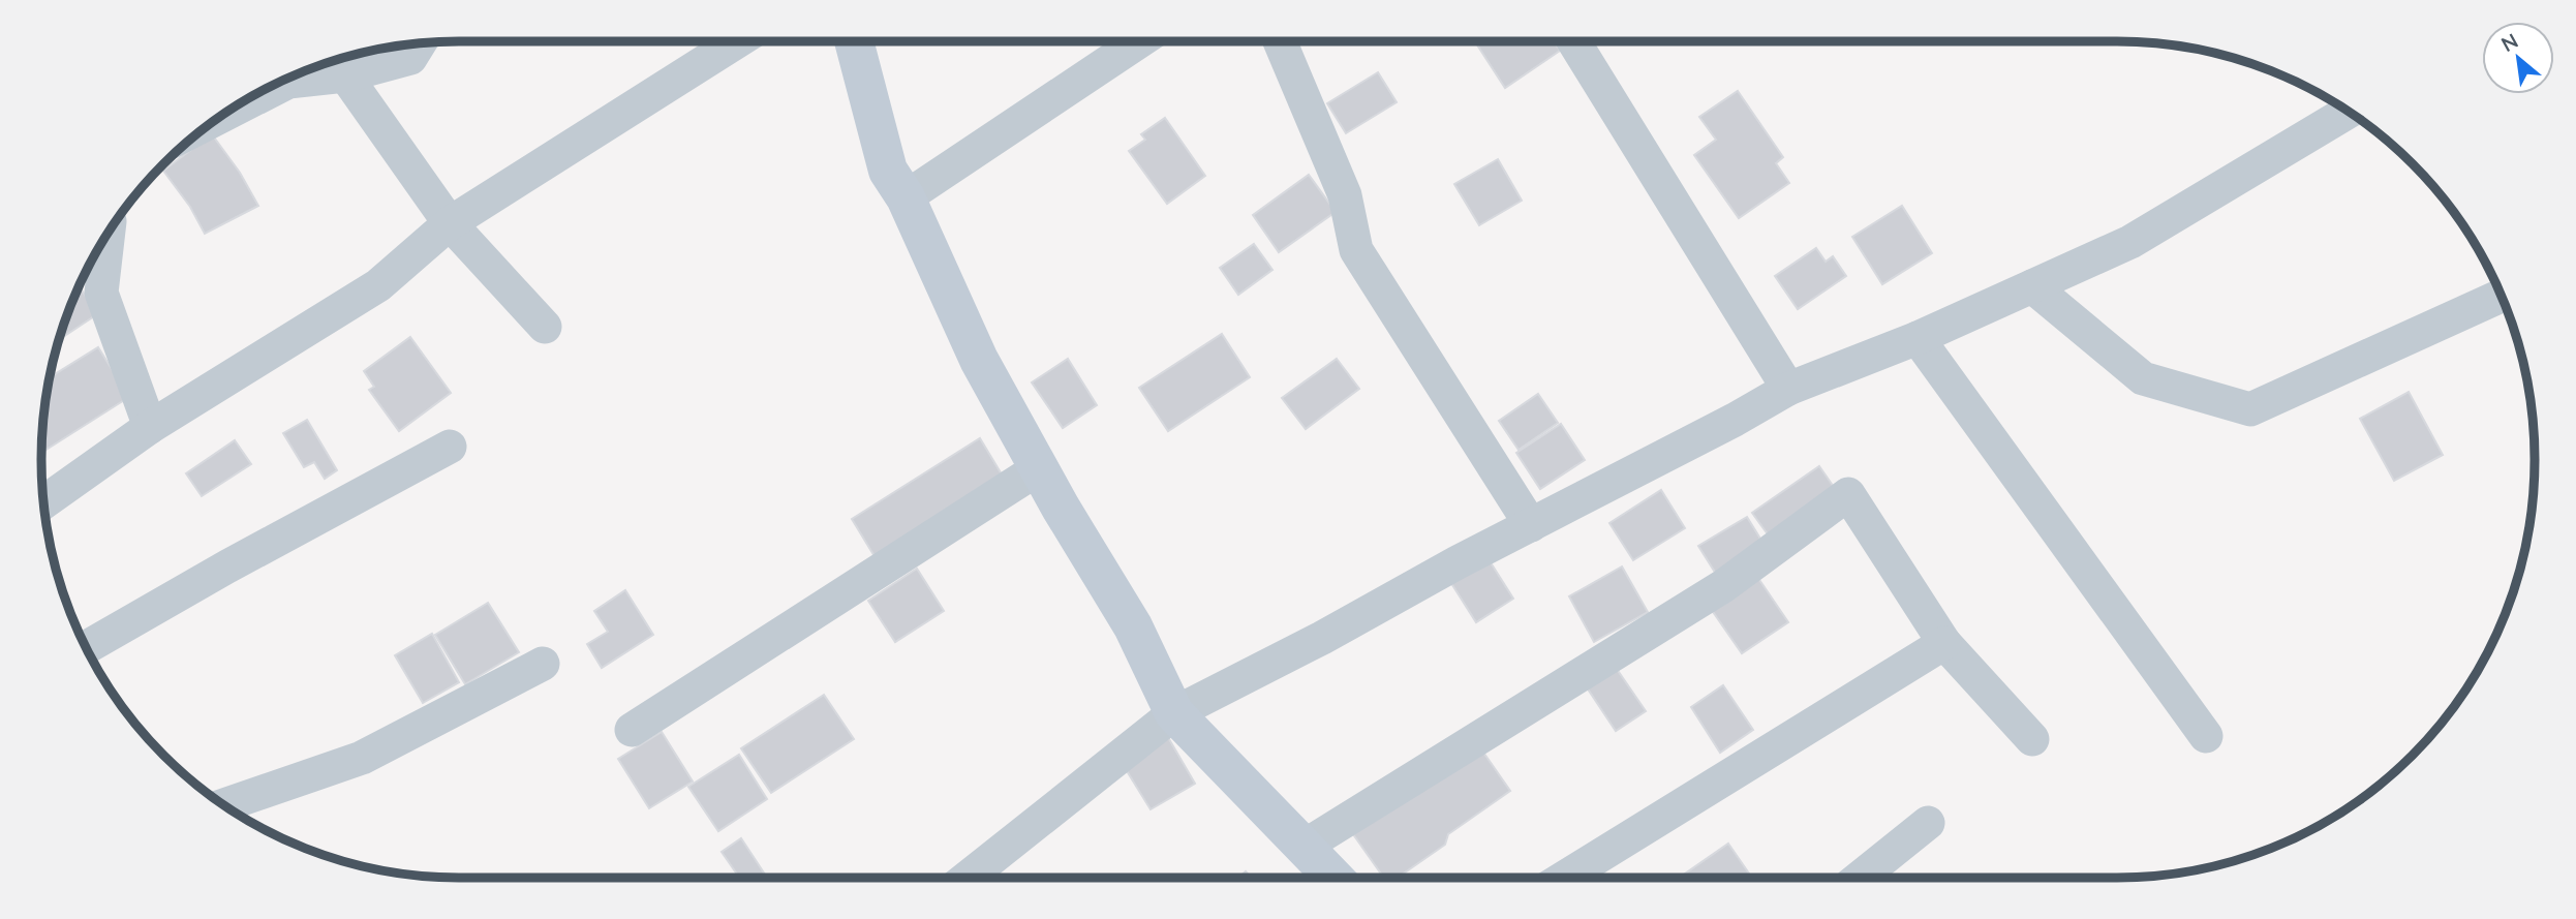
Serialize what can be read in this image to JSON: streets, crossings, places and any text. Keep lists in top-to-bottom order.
{
  "north": "top left"
}
